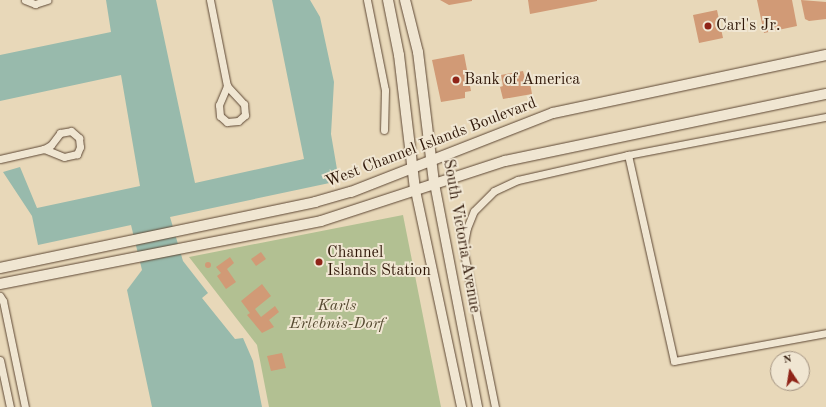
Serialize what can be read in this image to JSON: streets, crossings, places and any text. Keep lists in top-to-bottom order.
{
  "streets": {
    "main road": ["West Channel Islands Boulevard", "South Victoria Avenue"]
  },
  "crossings": [
    ["West Channel Islands Boulevard", "South Victoria Avenue"]
  ],
  "parks": ["Karls Erlebnis-Dorf"],
  "places": ["Carl's Jr.", "Bank of America", "Channel Islands Station"],
  "north": "top"
}
